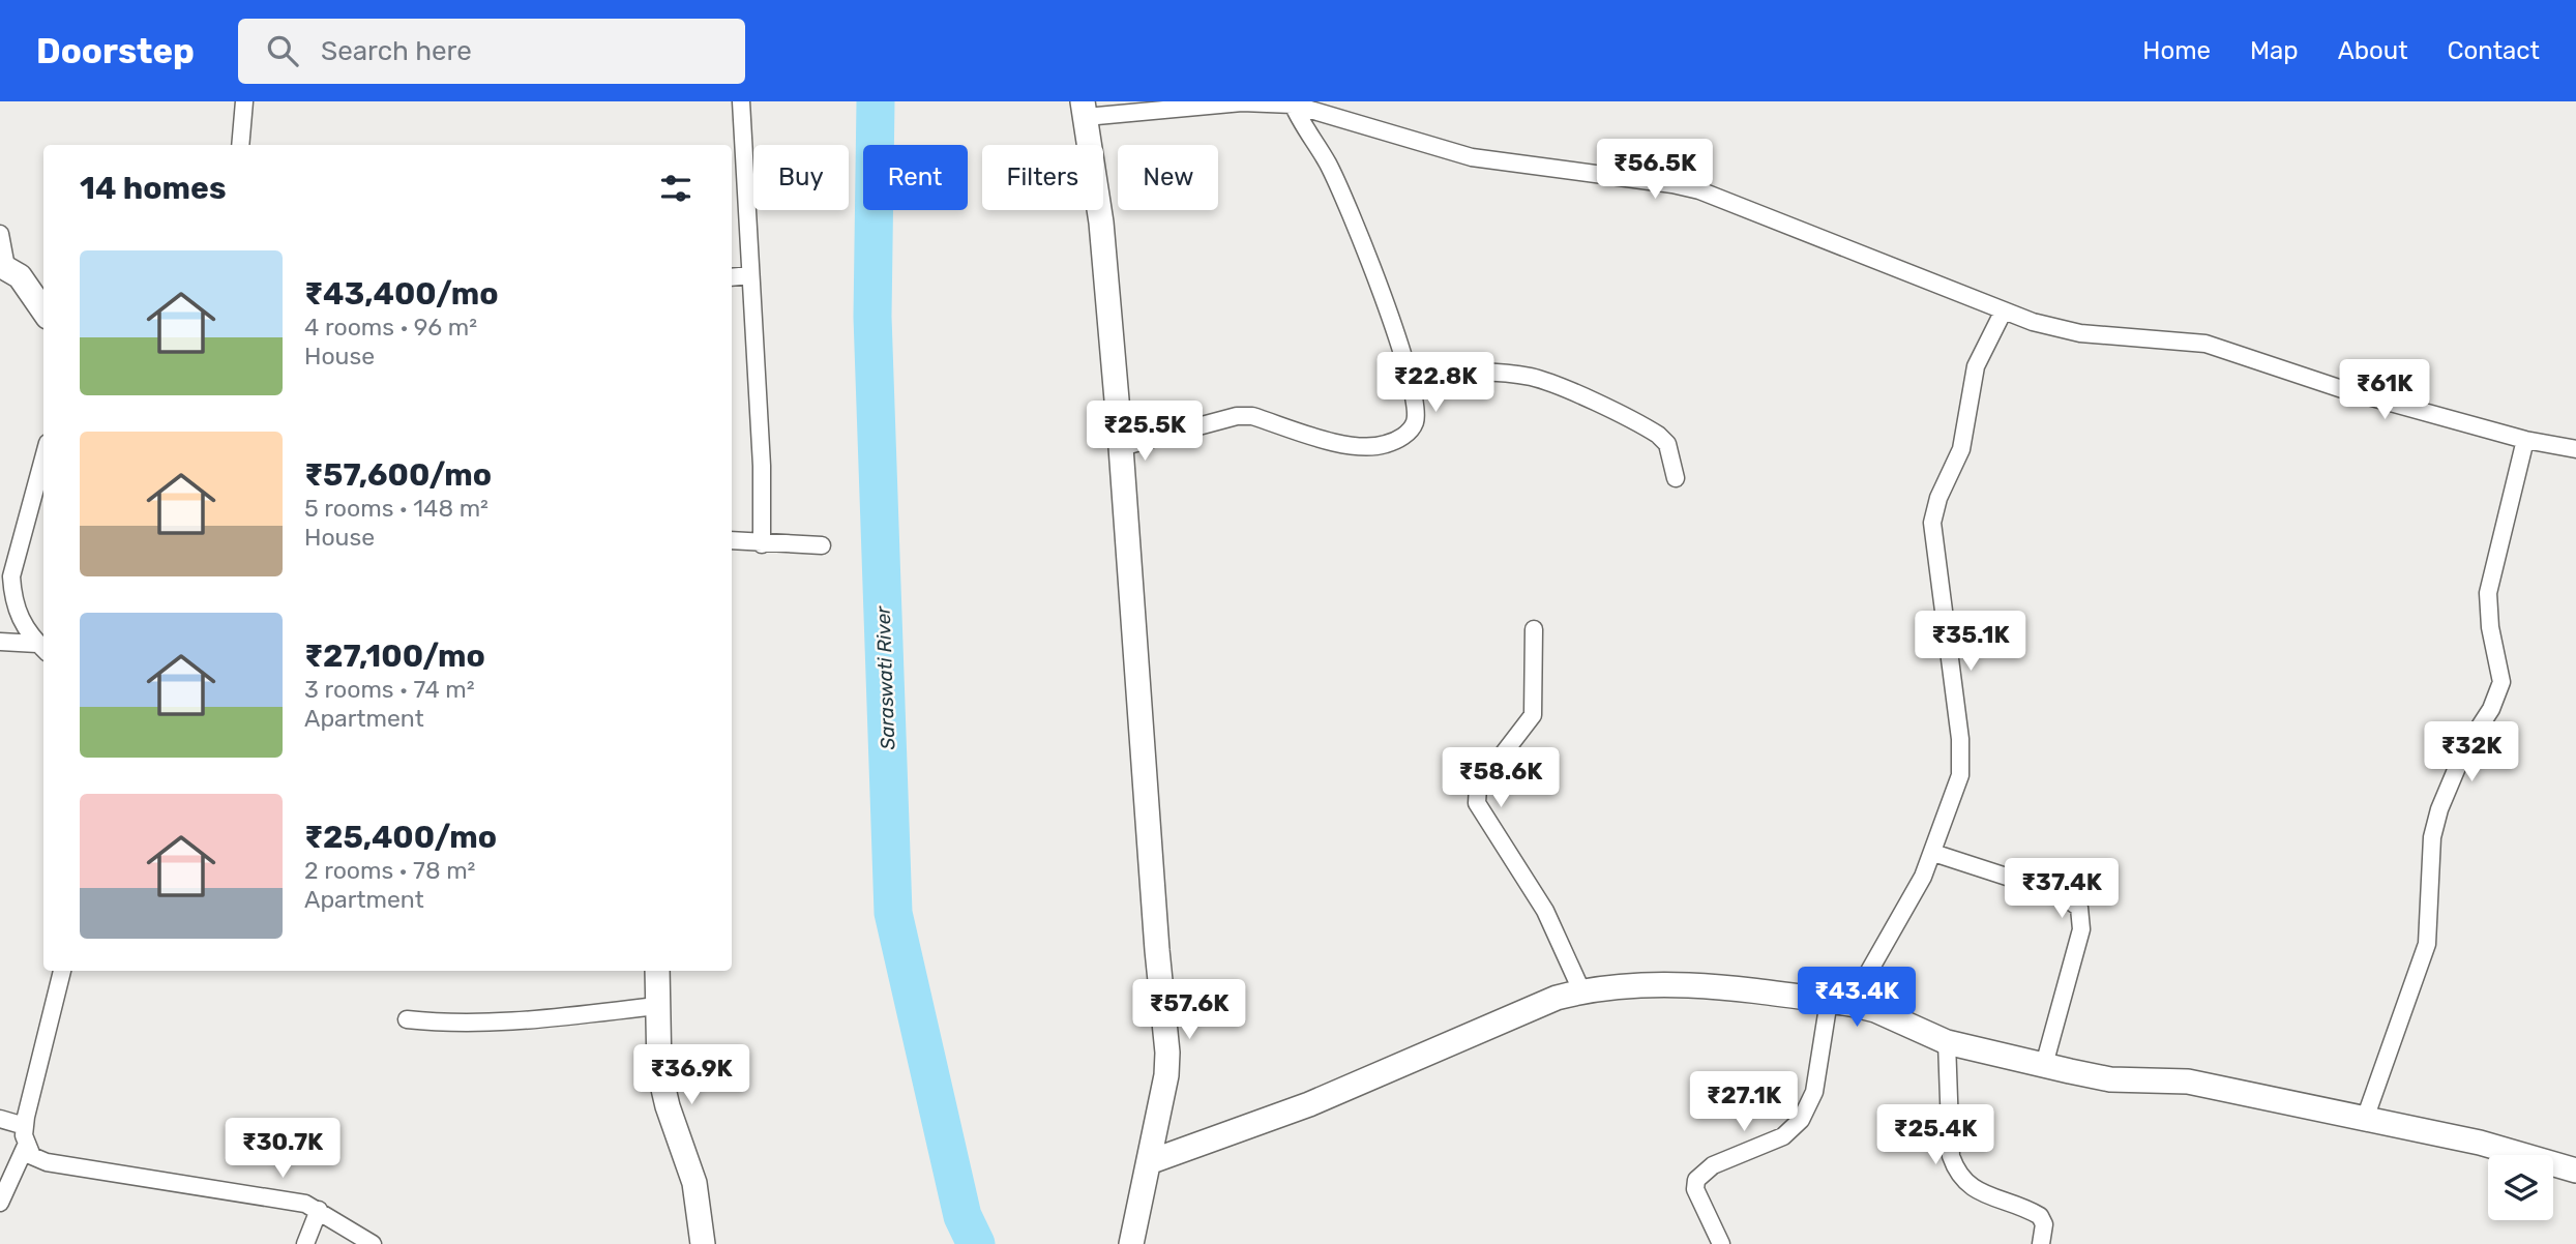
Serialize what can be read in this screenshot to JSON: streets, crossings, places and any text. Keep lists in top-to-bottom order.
{
  "water": ["Saraswati River"],
  "page": {
    "header": "Doorstep",
    "search": "Search here",
    "nav": [
      "Home",
      "Map",
      "About",
      "Contact"
    ],
    "price": [
      "₹56.5K",
      "₹22.8K",
      "₹61K",
      "₹25.5K",
      "₹35.1K",
      "₹32K",
      "₹58.6K",
      "₹37.4K",
      "₹43.4K",
      "₹57.6K",
      "₹36.9K",
      "₹27.1K",
      "₹25.4K",
      "₹30.7K"
    ],
    "chip": [
      "Buy",
      "Rent",
      "Filters",
      "New"
    ],
    "heading": "14 homes",
    "list": [
      {
        "name": "₹43,400/mo",
        "note": "4 rooms · 96 m² · House"
      },
      {
        "name": "₹57,600/mo",
        "note": "5 rooms · 148 m² · House"
      },
      {
        "name": "₹27,100/mo",
        "note": "3 rooms · 74 m² · Apartment"
      },
      {
        "name": "₹25,400/mo",
        "note": "2 rooms · 78 m² · Apartment"
      }
    ]
  }
}
